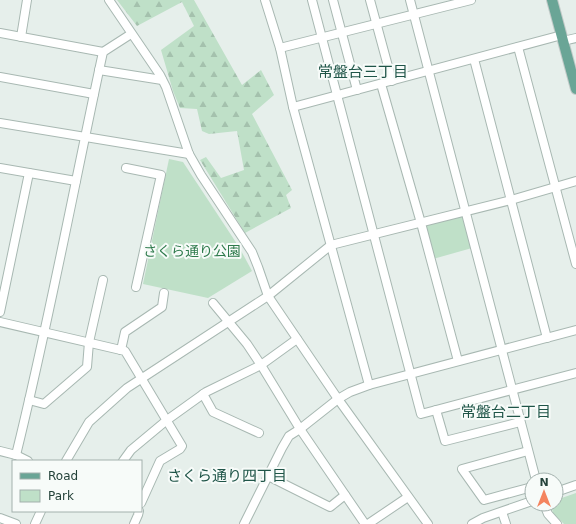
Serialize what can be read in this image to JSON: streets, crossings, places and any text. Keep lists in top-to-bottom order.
{
  "districts": ["常盤台三丁目", "常盤台二丁目", "さくら通り四丁目"],
  "parks": ["さくら通り公園"],
  "legend": ["Road", "Park"],
  "north": "top"
}
